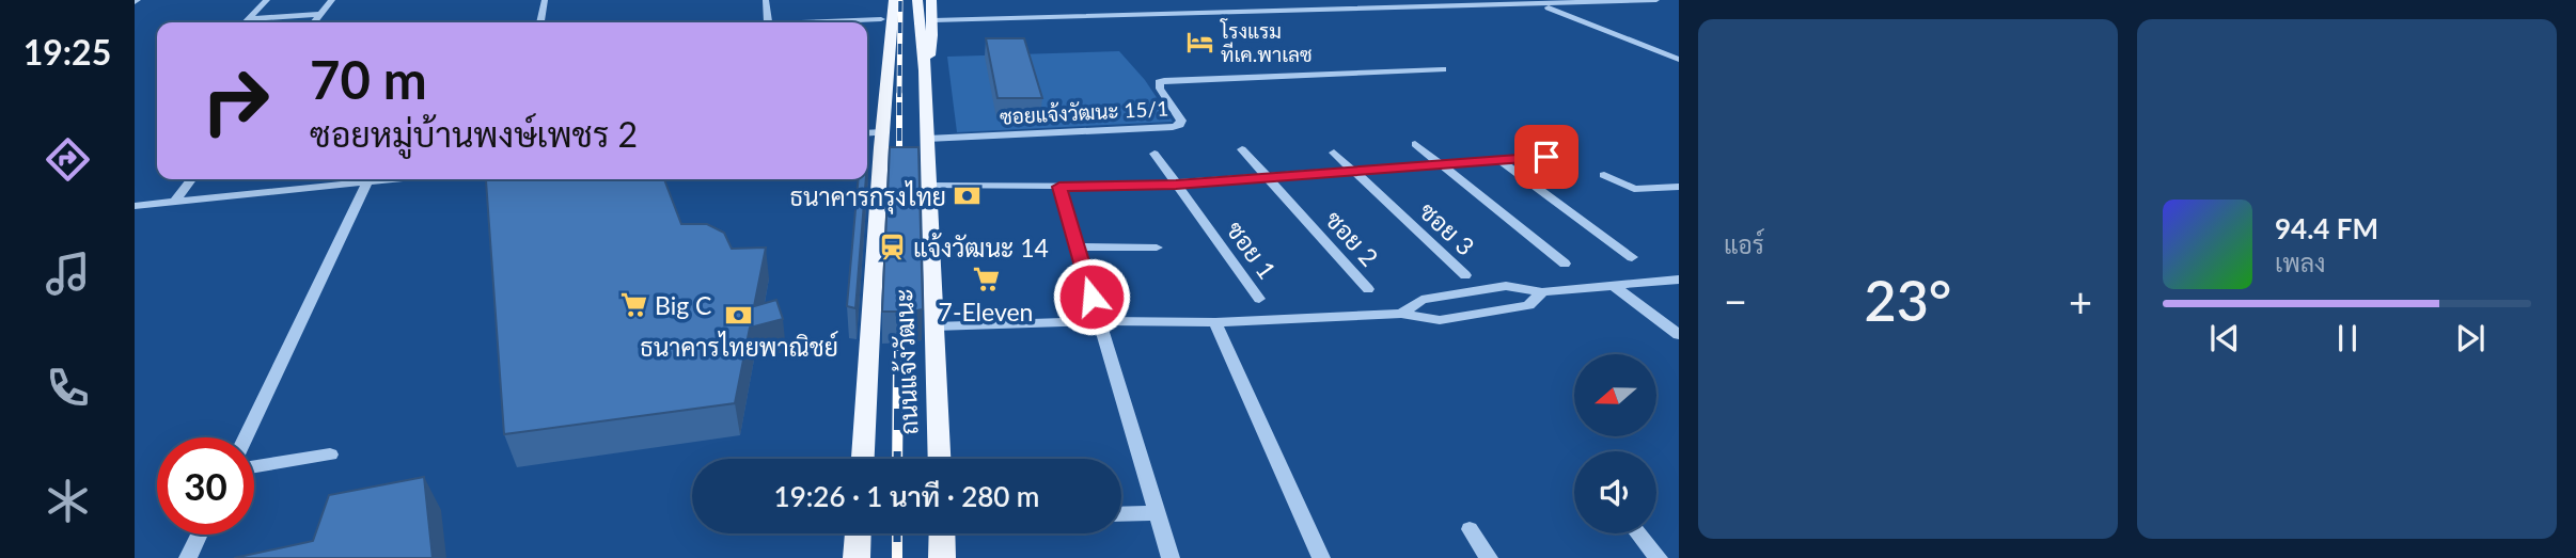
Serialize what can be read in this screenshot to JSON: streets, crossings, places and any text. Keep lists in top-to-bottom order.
{
  "streets": {
    "main road": ["ถนนแจ้งวัฒนะ"],
    "street": [
      "ซอยแจ้งวัฒนะ 15/1",
      "ซอย 3",
      "ซอย 2",
      "ซอย 1"
    ]
  },
  "crossings": [
    ["ซอยแจ้งวัฒนะ 15/1", "ถนนแจ้งวัฒนะ"]
  ],
  "places": {
    "hotel": ["โรงแรม ทีเค.พาเลซ"],
    "bank": ["ธนาคารกรุงไทย", "ธนาคารไทยพาณิชย์"],
    "station": ["แจ้งวัฒนะ 14"],
    "supermarket": ["7-Eleven", "Big C"]
  },
  "north": "left",
  "page": {
    "tabs": "19:25",
    "tile": "แอร์",
    "turn": ["70 m", "ซอยหมู่บ้านพงษ์เพชร 2"],
    "song": ["94.4 FM", "เพลง"],
    "heat": ["−", "23°", "+"],
    "limit": "30",
    "trip": "19:26 · 1 นาที · 280 m"
  }
}
